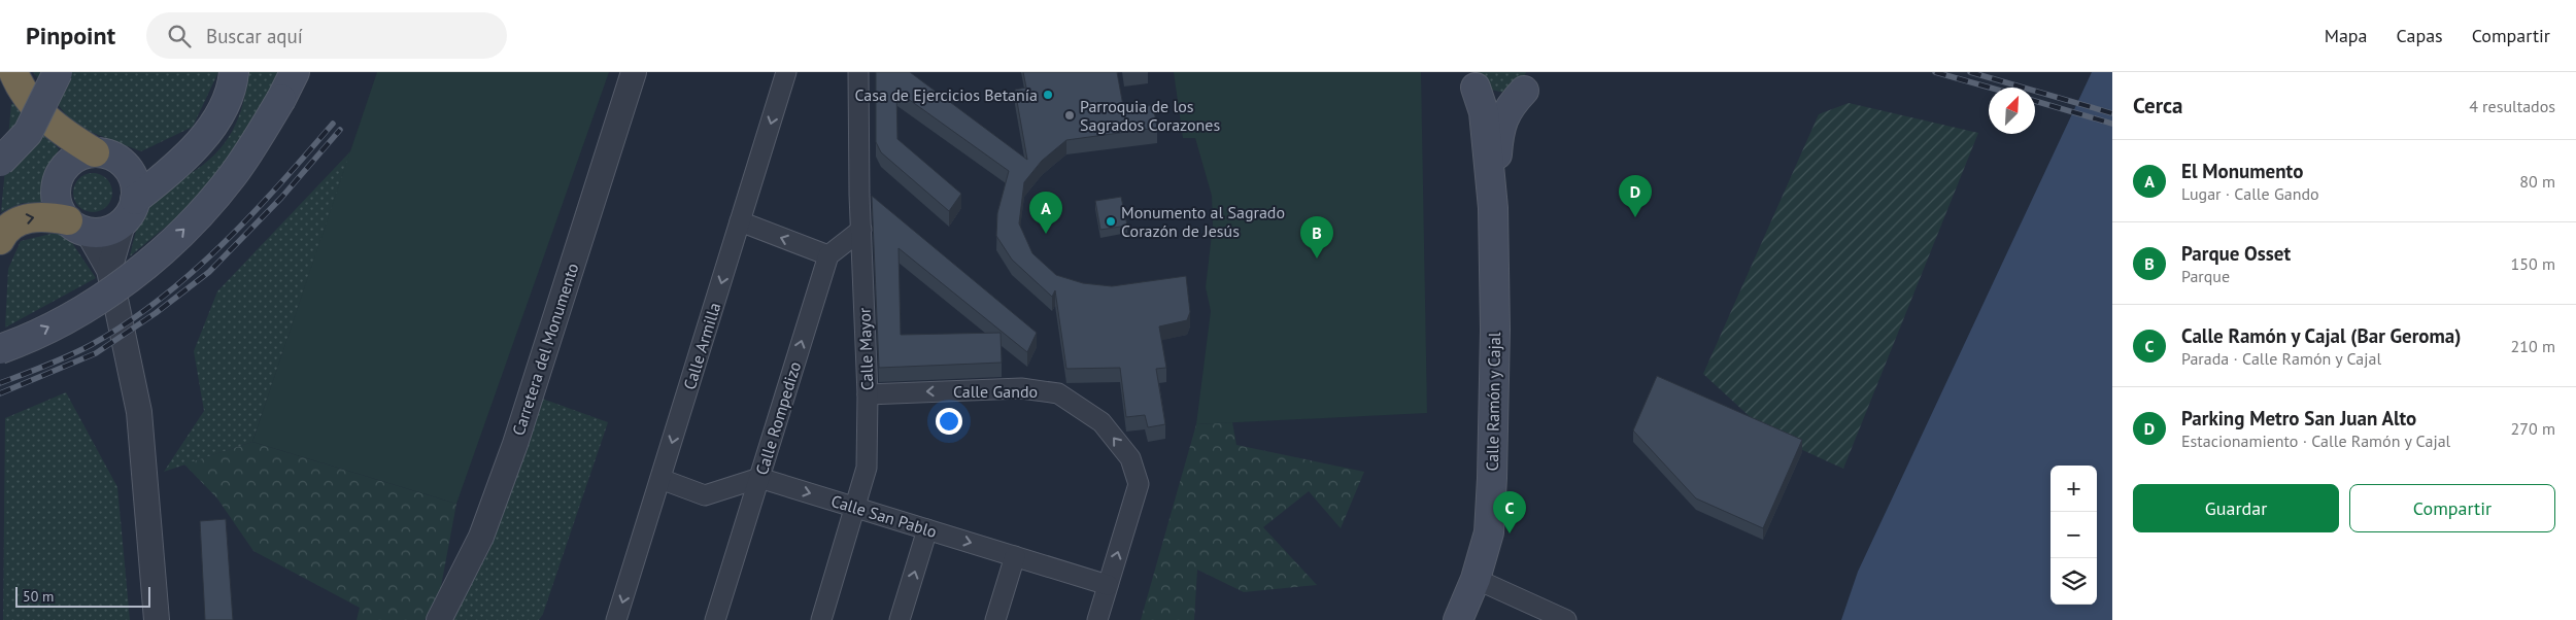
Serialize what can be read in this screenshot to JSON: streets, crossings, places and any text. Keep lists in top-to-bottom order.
{
  "streets": {
    "main road": ["Calle Ramón y Cajal"],
    "street": [
      "Calle Armilla",
      "Carretera del Monumento",
      "Calle Mayor",
      "Calle Gando",
      "Calle Rompedizo",
      "Calle San Pablo"
    ]
  },
  "crossings": [
    ["Calle Mayor", "Calle Gando"],
    ["Calle Mayor", "Calle San Pablo"],
    ["Calle Gando", "Calle San Pablo"],
    ["Calle Rompedizo", "Calle San Pablo"]
  ],
  "one_way": ["Calle Armilla", "Calle Rompedizo", "Calle San Pablo"],
  "places": ["Casa de Ejercicios Betanía", "Parroquia de los Sagrados Corazones", "Monumento al Sagrado Corazón de Jesús"],
  "scale_bar": "50 m",
  "north": "top right",
  "page": {
    "header": "Pinpoint",
    "search": "Buscar aquí",
    "nav": ["Mapa", "Capas", "Compartir"],
    "heading": ["Cerca", "4 resultados"],
    "list": [
      {
        "mark": "A",
        "name": "El Monumento",
        "note": "Lugar · Calle Gando",
        "value": "80 m"
      },
      {
        "mark": "B",
        "name": "Parque Osset",
        "note": "Parque",
        "value": "150 m"
      },
      {
        "mark": "C",
        "name": "Calle Ramón y Cajal (Bar Geroma)",
        "note": "Parada · Calle Ramón y Cajal",
        "value": "210 m"
      },
      {
        "mark": "D",
        "name": "Parking Metro San Juan Alto",
        "note": "Estacionamiento · Calle Ramón y Cajal",
        "value": "270 m"
      }
    ],
    "pins": [
      "D",
      "A",
      "B",
      "C"
    ],
    "map_buttons": ["+", "−"],
    "buttons": ["Guardar", "Compartir"],
    "scale": "50 m"
  }
}
